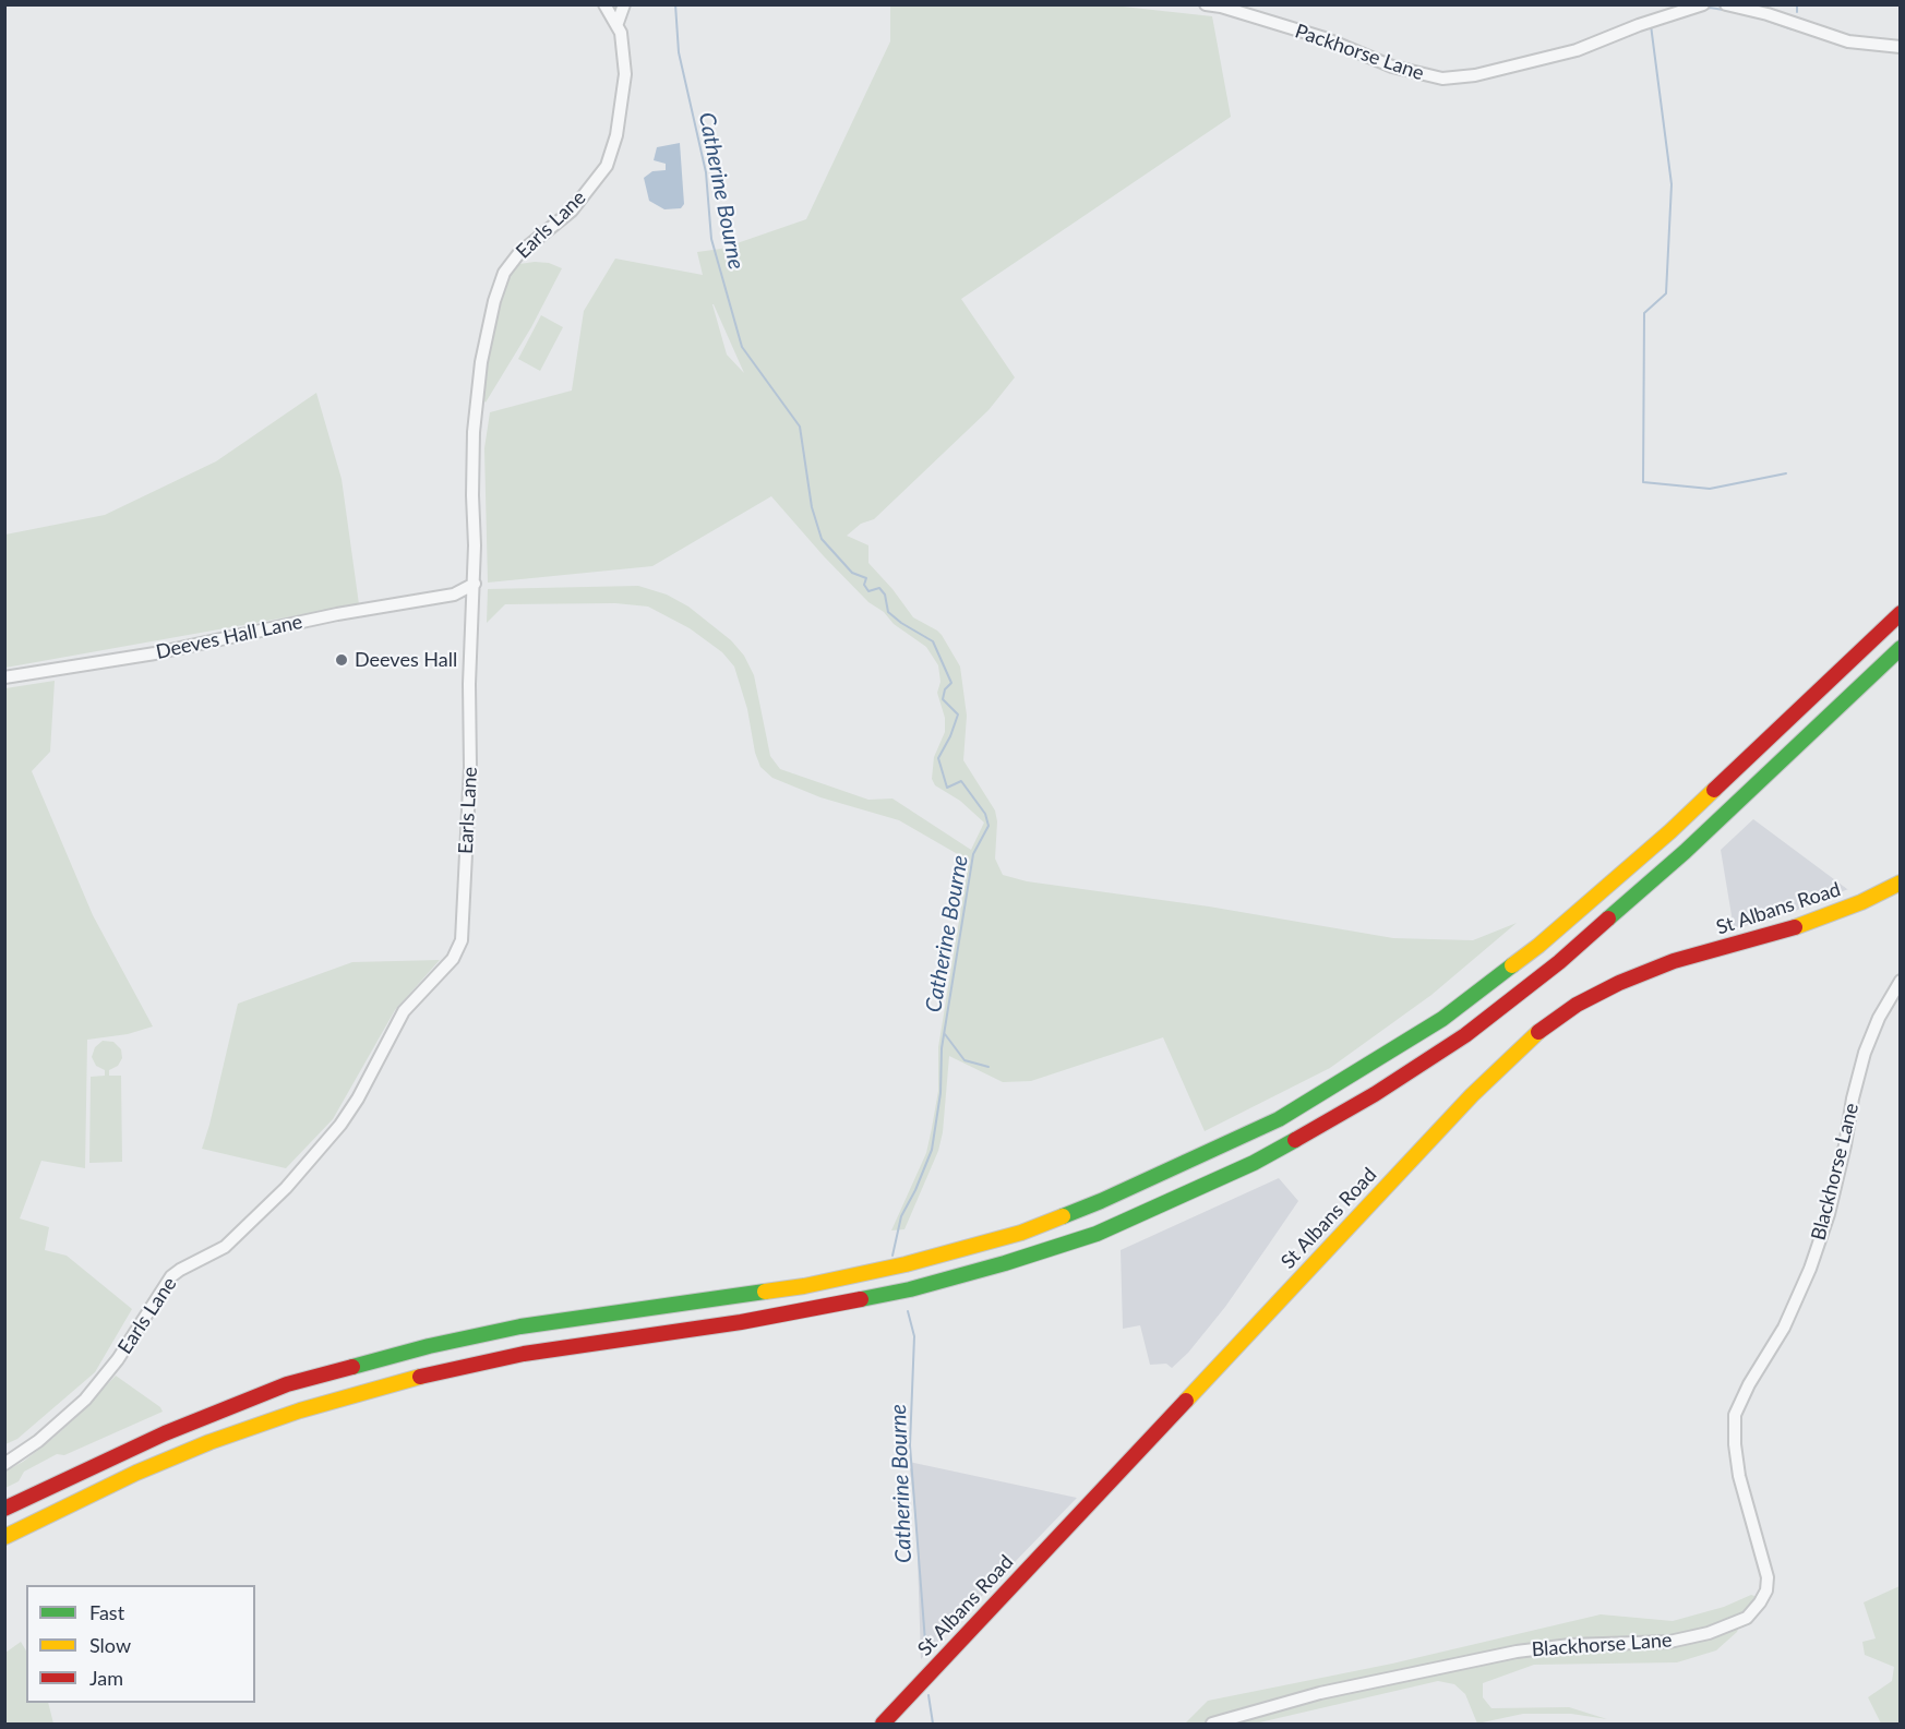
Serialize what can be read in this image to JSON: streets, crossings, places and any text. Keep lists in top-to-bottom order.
{
  "streets": {
    "main road": ["St Albans Road"],
    "street": [
      "Packhorse Lane",
      "Earls Lane",
      "Deeves Hall Lane",
      "Blackhorse Lane"
    ]
  },
  "crossings": [
    ["Earls Lane", "Deeves Hall Lane"]
  ],
  "water": ["Catherine Bourne"],
  "places": ["Deeves Hall"],
  "legend": ["Fast", "Slow", "Jam"]
}
